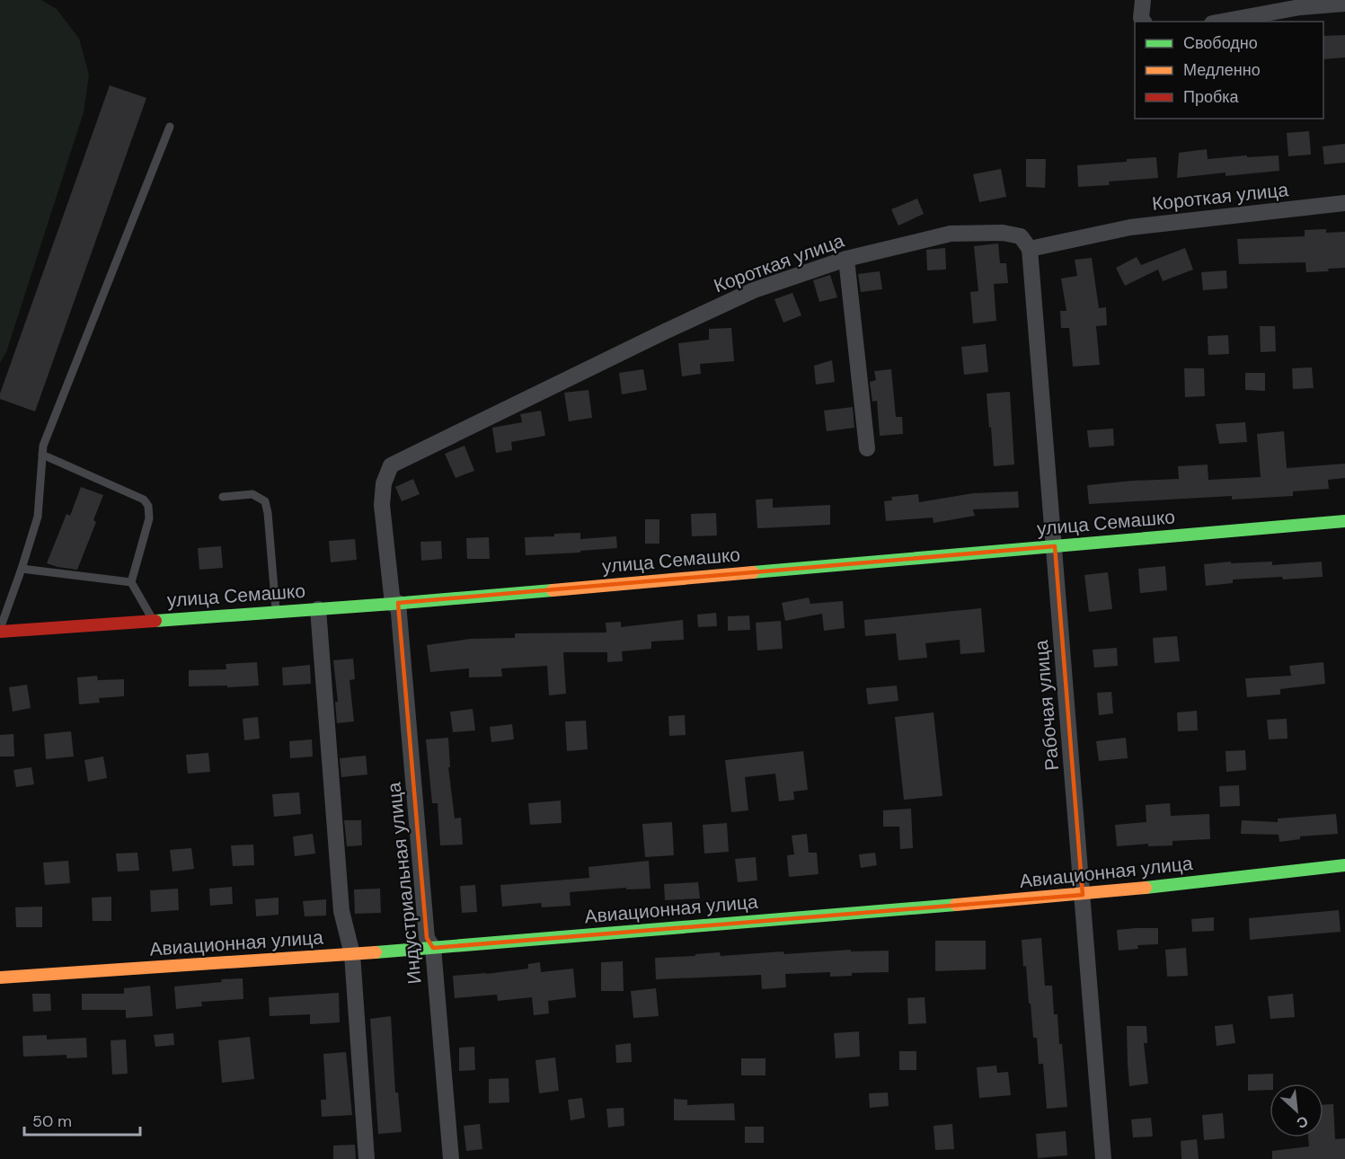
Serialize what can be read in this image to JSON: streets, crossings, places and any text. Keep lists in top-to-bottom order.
{
  "streets": {
    "street": [
      "Короткая улица",
      "улица Семашко",
      "Рабочая улица",
      "Авиационная улица",
      "Индустриальная улица"
    ]
  },
  "crossings": [
    ["Короткая улица", "улица Семашко"],
    ["Короткая улица", "Рабочая улица"],
    ["Короткая улица", "Индустриальная улица"],
    ["улица Семашко", "Рабочая улица"],
    ["улица Семашко", "Индустриальная улица"],
    ["Рабочая улица", "Авиационная улица"],
    ["Авиационная улица", "Индустриальная улица"]
  ],
  "legend": ["Свободно", "Медленно", "Пробка"],
  "scale_bar": "50 m",
  "north": "bottom right"
}
